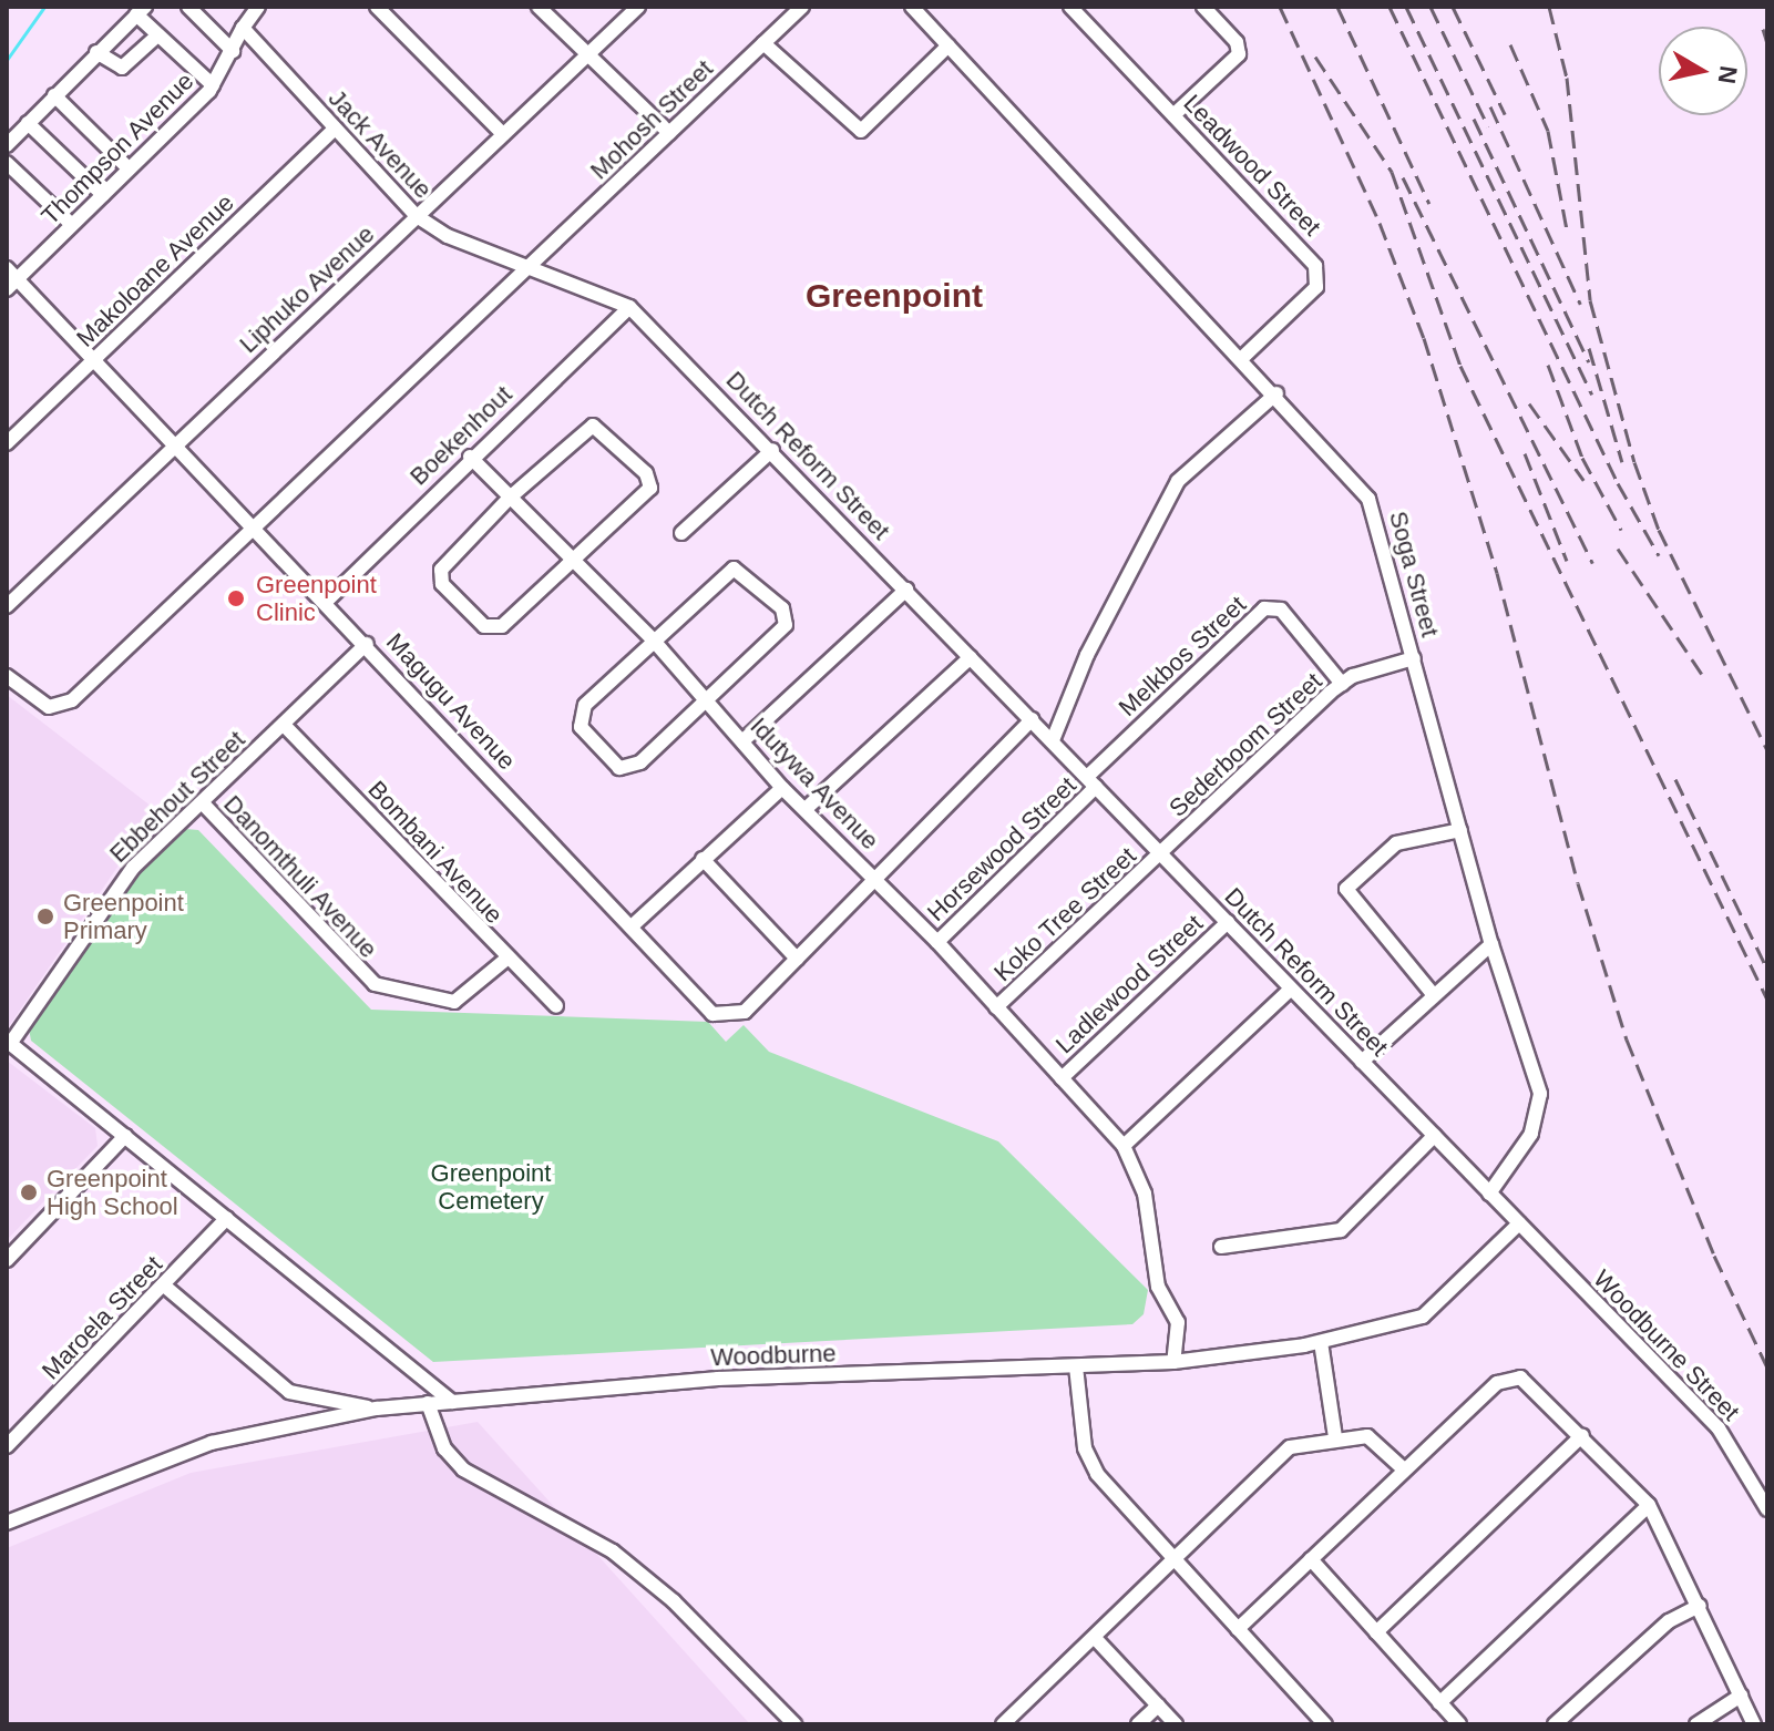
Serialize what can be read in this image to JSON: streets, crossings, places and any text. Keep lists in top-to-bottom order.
{
  "streets": {
    "street": [
      "Mohosh Street",
      "Jack Avenue",
      "Thompson Avenue",
      "Leadwood Street",
      "Makoloane Avenue",
      "Liphuko Avenue",
      "Boekenhout",
      "Dutch Reform Street",
      "Soga Street",
      "Melkbos Street",
      "Magugu Avenue",
      "Sederboom Street",
      "Idutywa Avenue",
      "Ebbehout Street",
      "Horsewood Street",
      "Bombani Avenue",
      "Danomthuli Avenue",
      "Koko Tree Street",
      "Ladlewood Street",
      "Maroela Street",
      "Woodburne Street",
      "Woodburne"
    ]
  },
  "crossings": [
    ["Mohosh Street", "Jack Avenue"],
    ["Mohosh Street", "Dutch Reform Street"],
    ["Jack Avenue", "Thompson Avenue"],
    ["Jack Avenue", "Makoloane Avenue"],
    ["Jack Avenue", "Liphuko Avenue"],
    ["Jack Avenue", "Dutch Reform Street"],
    ["Thompson Avenue", "Magugu Avenue"],
    ["Leadwood Street", "Soga Street"],
    ["Makoloane Avenue", "Magugu Avenue"],
    ["Liphuko Avenue", "Magugu Avenue"],
    ["Boekenhout", "Dutch Reform Street"],
    ["Boekenhout", "Magugu Avenue"],
    ["Boekenhout", "Idutywa Avenue"],
    ["Dutch Reform Street", "Soga Street"],
    ["Dutch Reform Street", "Melkbos Street"],
    ["Dutch Reform Street", "Sederboom Street"],
    ["Dutch Reform Street", "Horsewood Street"],
    ["Dutch Reform Street", "Koko Tree Street"],
    ["Dutch Reform Street", "Ladlewood Street"],
    ["Dutch Reform Street", "Woodburne Street"],
    ["Dutch Reform Street", "Woodburne"],
    ["Soga Street", "Sederboom Street"],
    ["Melkbos Street", "Sederboom Street"],
    ["Melkbos Street", "Horsewood Street"],
    ["Magugu Avenue", "Ebbehout Street"],
    ["Sederboom Street", "Koko Tree Street"],
    ["Idutywa Avenue", "Horsewood Street"],
    ["Idutywa Avenue", "Koko Tree Street"],
    ["Idutywa Avenue", "Ladlewood Street"],
    ["Idutywa Avenue", "Woodburne"],
    ["Ebbehout Street", "Bombani Avenue"],
    ["Ebbehout Street", "Danomthuli Avenue"],
    ["Bombani Avenue", "Danomthuli Avenue"],
    ["Woodburne Street", "Woodburne"]
  ],
  "districts": ["Greenpoint"],
  "parks": ["Greenpoint Cemetery"],
  "places": ["Greenpoint Clinic", "Greenpoint Primary", "Greenpoint High School"],
  "north": "right"
}
